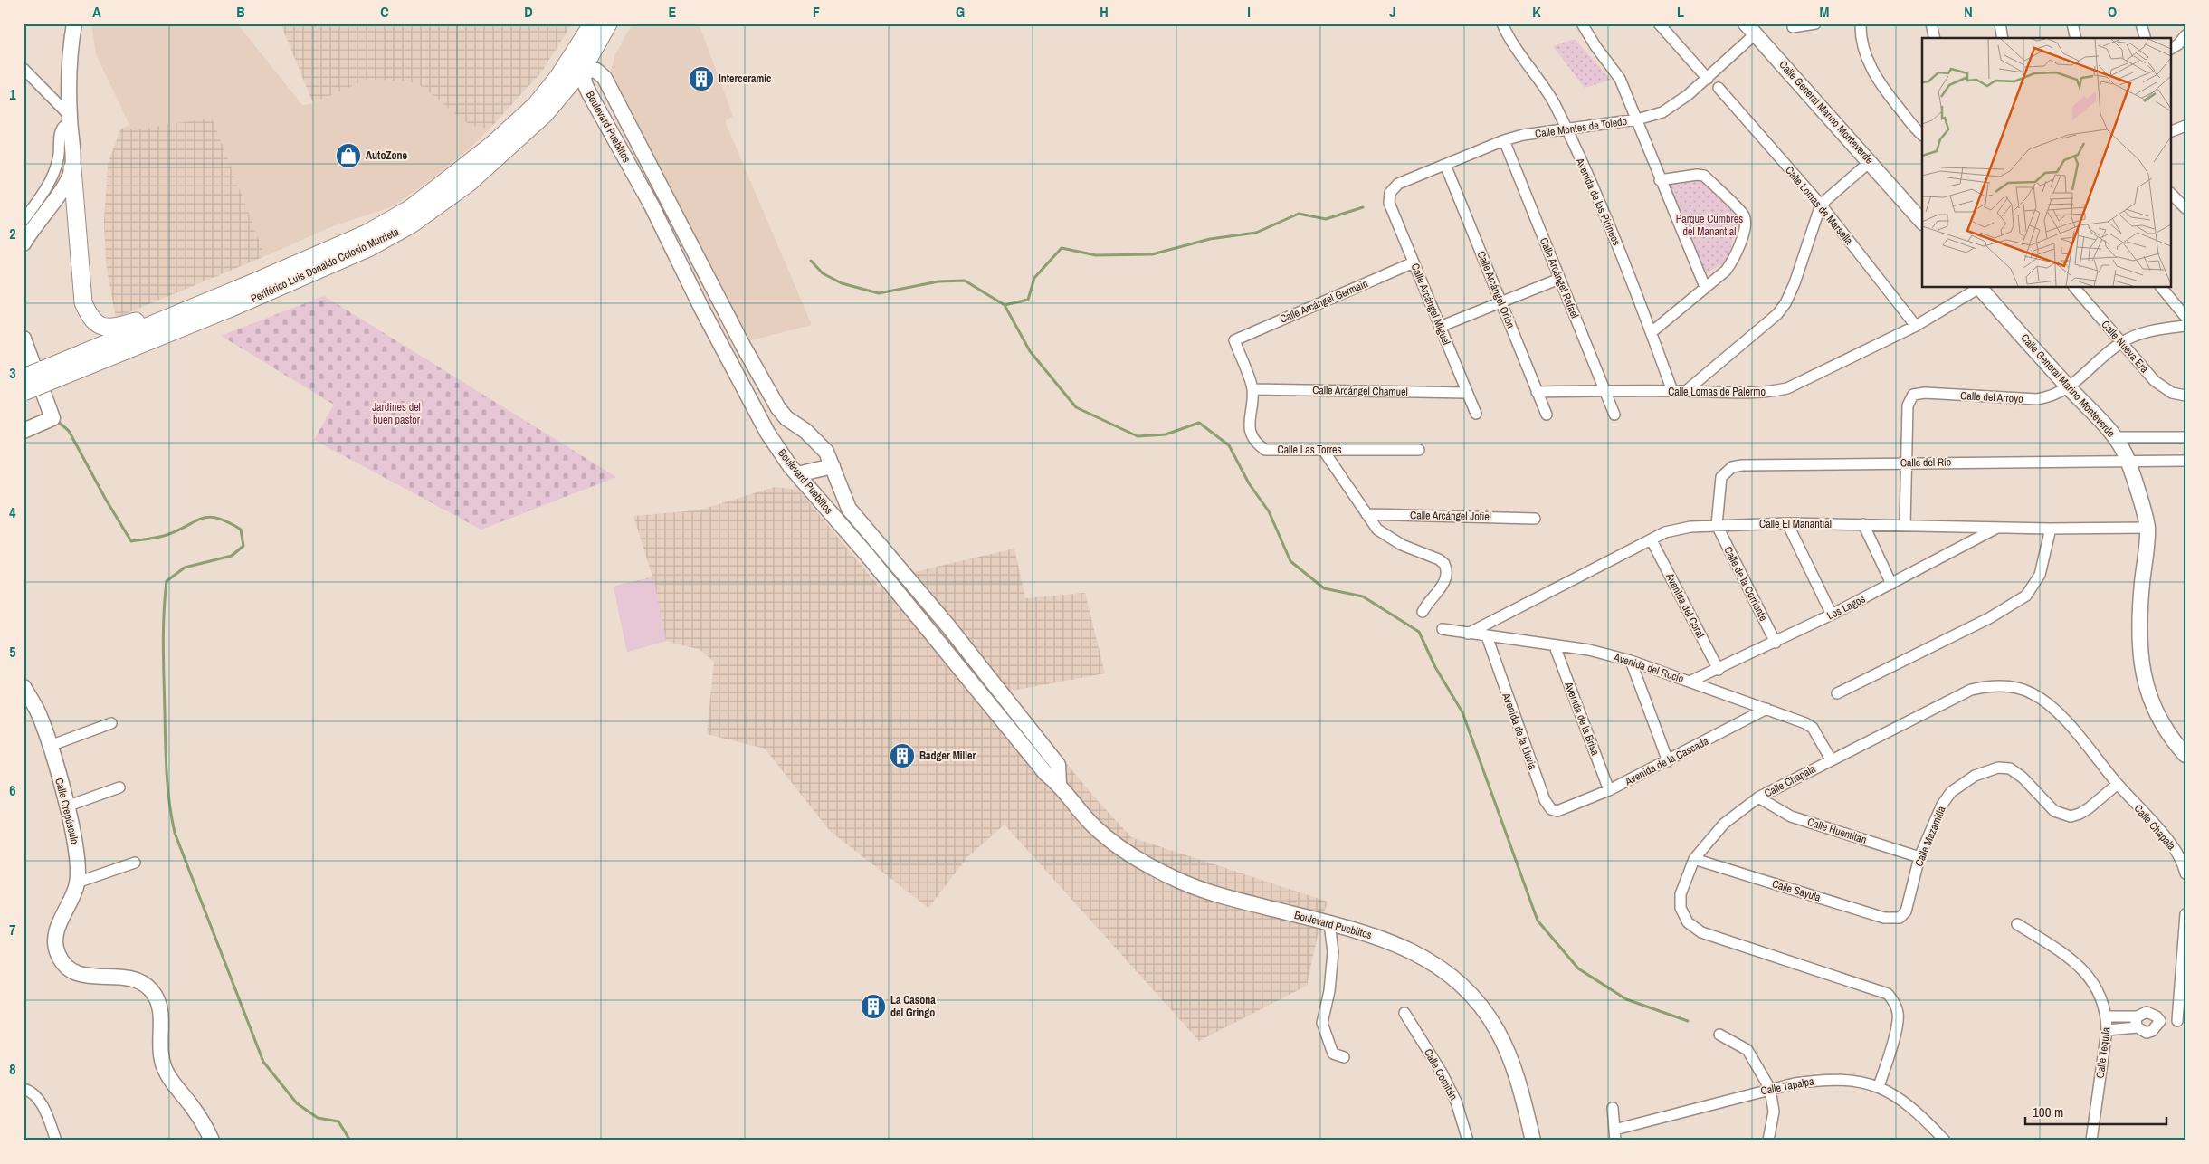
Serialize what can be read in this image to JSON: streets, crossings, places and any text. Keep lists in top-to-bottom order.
{
  "streets": {
    "main road": ["Periférico Luis Donaldo Colosio Murrieta"],
    "street": [
      "Calle General Marino Monteverde",
      "Boulevard Pueblitos",
      "Calle Montes de Toledo",
      "Avenida de los Pirineos",
      "Calle Lomas de Marsella",
      "Calle Arcángel Rafael",
      "Calle Arcángel Orión",
      "Calle Arcángel Germain",
      "Calle Arcángel Miguel",
      "Calle Nueva Era",
      "Calle Arcángel Chamuel",
      "Calle Lomas de Palermo",
      "Calle del Arroyo",
      "Calle Las Torres",
      "Calle del Río",
      "Calle Arcángel Jofiel",
      "Calle El Manantial",
      "Calle de la Corriente",
      "Avenida del Coral",
      "Los Lagos",
      "Avenida del Rocío",
      "Avenida de la Brisa",
      "Avenida de la Lluvia",
      "Avenida de la Cascada",
      "Calle Chapala",
      "Calle Crepúsculo",
      "Calle Huentitán",
      "Calle Mazamitla",
      "Calle Sayula",
      "Calle Tequila",
      "Calle Comitán",
      "Calle Tapalpa"
    ]
  },
  "crossings": [
    ["Calle General Marino Monteverde", "Calle Montes de Toledo"],
    ["Calle General Marino Monteverde", "Calle del Arroyo"],
    ["Calle General Marino Monteverde", "Calle del Río"],
    ["Calle General Marino Monteverde", "Calle El Manantial"],
    ["Boulevard Pueblitos", "Periférico Luis Donaldo Colosio Murrieta"],
    ["Calle Montes de Toledo", "Avenida de los Pirineos"],
    ["Calle Montes de Toledo", "Calle Arcángel Rafael"],
    ["Calle Montes de Toledo", "Calle Arcángel Orión"],
    ["Calle Montes de Toledo", "Calle Arcángel Miguel"],
    ["Avenida de los Pirineos", "Calle Lomas de Palermo"],
    ["Calle Lomas de Marsella", "Calle Lomas de Palermo"],
    ["Calle Arcángel Rafael", "Calle Lomas de Palermo"],
    ["Calle Arcángel Orión", "Calle Lomas de Palermo"],
    ["Calle Arcángel Germain", "Calle Arcángel Miguel"],
    ["Calle Arcángel Germain", "Calle Las Torres"],
    ["Calle Arcángel Miguel", "Calle Arcángel Chamuel"],
    ["Calle Nueva Era", "Calle del Arroyo"],
    ["Calle Arcángel Chamuel", "Calle Las Torres"],
    ["Calle del Arroyo", "Calle del Río"],
    ["Calle del Río", "Calle El Manantial"],
    ["Calle del Río", "Calle de la Corriente"],
    ["Calle El Manantial", "Calle de la Corriente"],
    ["Calle El Manantial", "Avenida del Coral"],
    ["Calle El Manantial", "Los Lagos"],
    ["Calle El Manantial", "Avenida del Rocío"],
    ["Calle de la Corriente", "Los Lagos"],
    ["Avenida del Coral", "Los Lagos"],
    ["Los Lagos", "Avenida del Rocío"],
    ["Avenida del Rocío", "Avenida de la Brisa"],
    ["Avenida del Rocío", "Avenida de la Lluvia"],
    ["Avenida del Rocío", "Avenida de la Cascada"],
    ["Avenida del Rocío", "Calle Chapala"],
    ["Avenida de la Brisa", "Avenida de la Cascada"],
    ["Avenida de la Lluvia", "Avenida de la Cascada"],
    ["Calle Chapala", "Calle Huentitán"],
    ["Calle Chapala", "Calle Mazamitla"],
    ["Calle Chapala", "Calle Sayula"],
    ["Calle Chapala", "Calle Tapalpa"],
    ["Calle Huentitán", "Calle Mazamitla"],
    ["Calle Mazamitla", "Calle Sayula"]
  ],
  "parks": ["Parque Cumbres del Manantial", "Jardines del buen pastor"],
  "places": {
    "building": ["Interceramic", "Badger Miller", "La Casona del Gringo"],
    "shop": ["AutoZone"]
  },
  "scale_bar": "100 m",
  "grid": {
    "columns": [
      "A",
      "B",
      "C",
      "D",
      "E",
      "F",
      "G",
      "H",
      "I",
      "J",
      "K",
      "L",
      "M",
      "N",
      "O"
    ],
    "rows": [
      "1",
      "2",
      "3",
      "4",
      "5",
      "6",
      "7",
      "8"
    ]
  }
}
